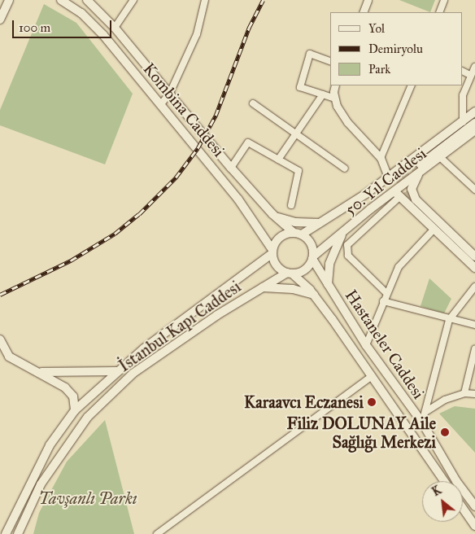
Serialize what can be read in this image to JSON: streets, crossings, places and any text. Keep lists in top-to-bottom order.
{
  "streets": {
    "main road": [
      "Kombina Caddesi",
      "50. Yıl Caddesi",
      "İstanbul Kapı Caddesi",
      "Hastaneler Caddesi"
    ]
  },
  "crossings": [
    ["Kombina Caddesi", "50. Yıl Caddesi"],
    ["Kombina Caddesi", "İstanbul Kapı Caddesi"],
    ["Kombina Caddesi", "Hastaneler Caddesi"],
    ["50. Yıl Caddesi", "İstanbul Kapı Caddesi"],
    ["50. Yıl Caddesi", "Hastaneler Caddesi"],
    ["İstanbul Kapı Caddesi", "Hastaneler Caddesi"]
  ],
  "parks": ["Tavşanlı Parkı"],
  "places": ["Karaavcı Eczanesi", "Filiz DOLUNAY Aile Sağlığı Merkezi"],
  "legend": ["Yol", "Demiryolu", "Park"],
  "scale_bar": "100 m",
  "north": "top left"
}
